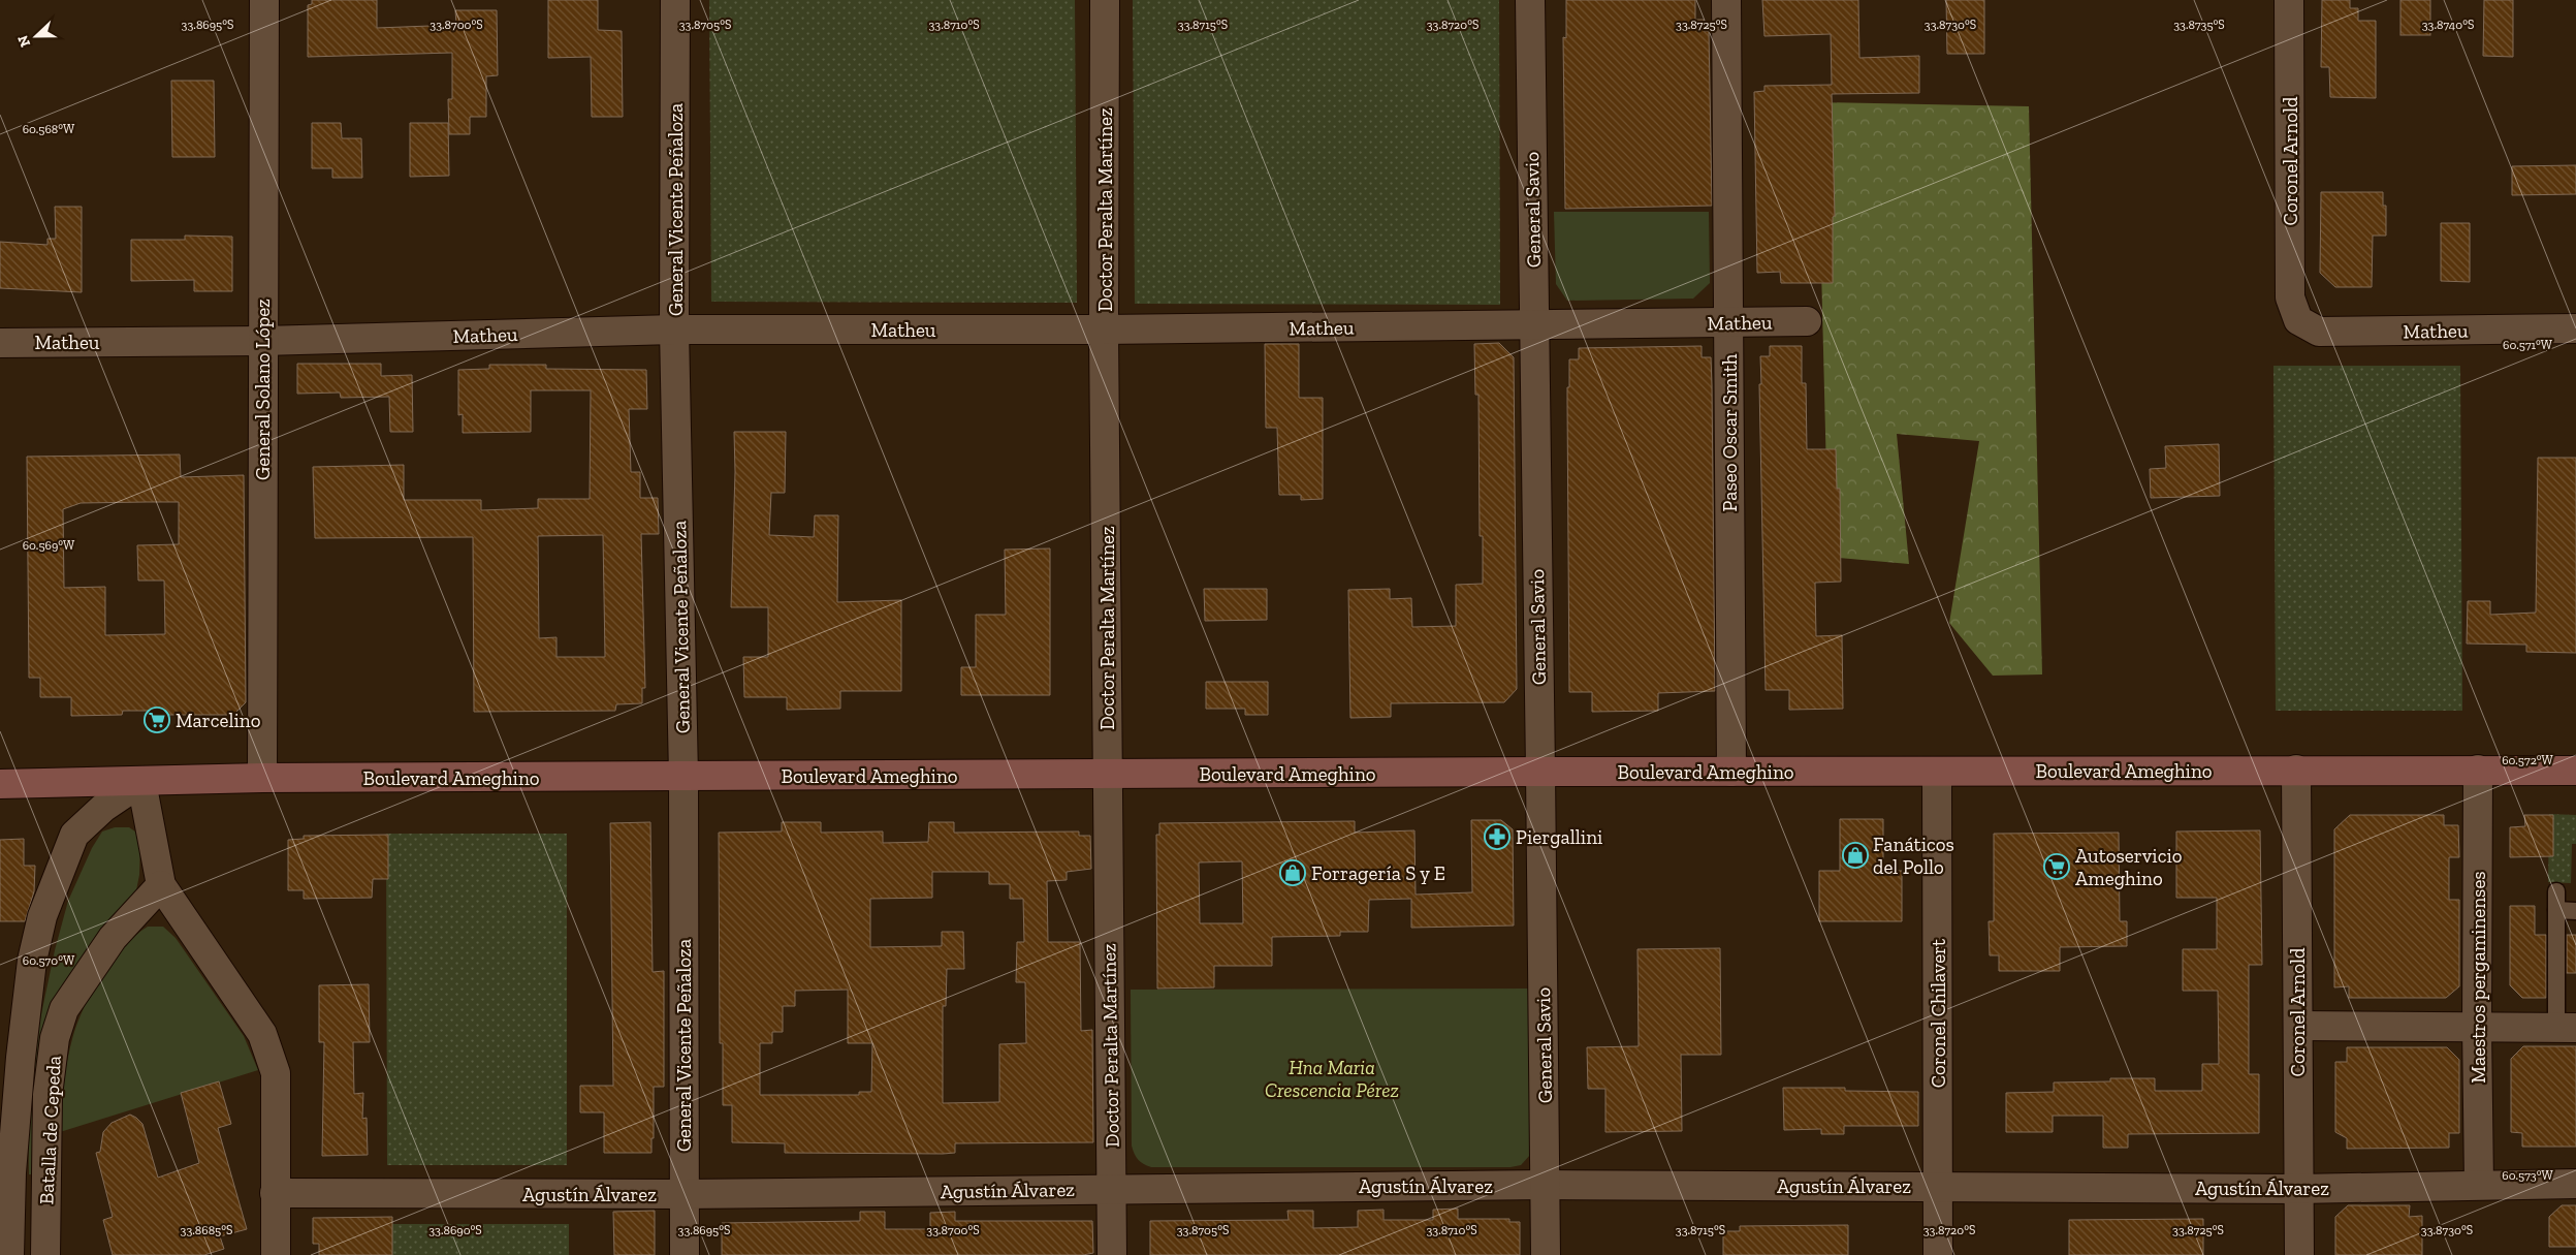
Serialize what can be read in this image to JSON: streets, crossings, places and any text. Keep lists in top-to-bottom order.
{
  "streets": {
    "main road": ["Boulevard Ameghino"],
    "street": [
      "Coronel Arnold",
      "General Vicente Peñaloza",
      "Doctor Peralta Martínez",
      "General Savio",
      "Matheu",
      "General Solano López",
      "Paseo Oscar Smith",
      "Maestros pergaminenses",
      "Coronel Chilavert",
      "Batalla de Cepeda",
      "Agustín Álvarez"
    ]
  },
  "crossings": [
    ["Coronel Arnold", "Matheu"],
    ["Coronel Arnold", "Boulevard Ameghino"],
    ["Coronel Arnold", "Agustín Álvarez"],
    ["General Vicente Peñaloza", "Matheu"],
    ["General Vicente Peñaloza", "Boulevard Ameghino"],
    ["General Vicente Peñaloza", "Agustín Álvarez"],
    ["Doctor Peralta Martínez", "Matheu"],
    ["Doctor Peralta Martínez", "Boulevard Ameghino"],
    ["Doctor Peralta Martínez", "Agustín Álvarez"],
    ["General Savio", "Matheu"],
    ["General Savio", "Boulevard Ameghino"],
    ["General Savio", "Agustín Álvarez"],
    ["Matheu", "General Solano López"],
    ["Matheu", "Paseo Oscar Smith"],
    ["General Solano López", "Boulevard Ameghino"],
    ["Paseo Oscar Smith", "Boulevard Ameghino"],
    ["Boulevard Ameghino", "Maestros pergaminenses"],
    ["Boulevard Ameghino", "Coronel Chilavert"],
    ["Boulevard Ameghino", "Batalla de Cepeda"],
    ["Maestros pergaminenses", "Agustín Álvarez"],
    ["Coronel Chilavert", "Agustín Álvarez"]
  ],
  "parks": ["Hna Maria Crescencia Pérez"],
  "places": {
    "supermarket": ["Marcelino", "Autoservicio Ameghino"],
    "pharmacy": ["Piergallini"],
    "shop": ["Fanáticos del Pollo", "Forragería S y E"]
  },
  "north": "left",
  "coordinates": [
    "33.8695°S",
    "33.8700°S",
    "33.8705°S",
    "33.8710°S",
    "33.8715°S",
    "33.8720°S",
    "33.8725°S",
    "33.8730°S",
    "33.8735°S",
    "33.8740°S",
    "60.568°W",
    "60.571°W",
    "60.569°W",
    "60.572°W",
    "60.570°W",
    "60.573°W",
    "33.8685°S",
    "33.8690°S"
  ]
}
